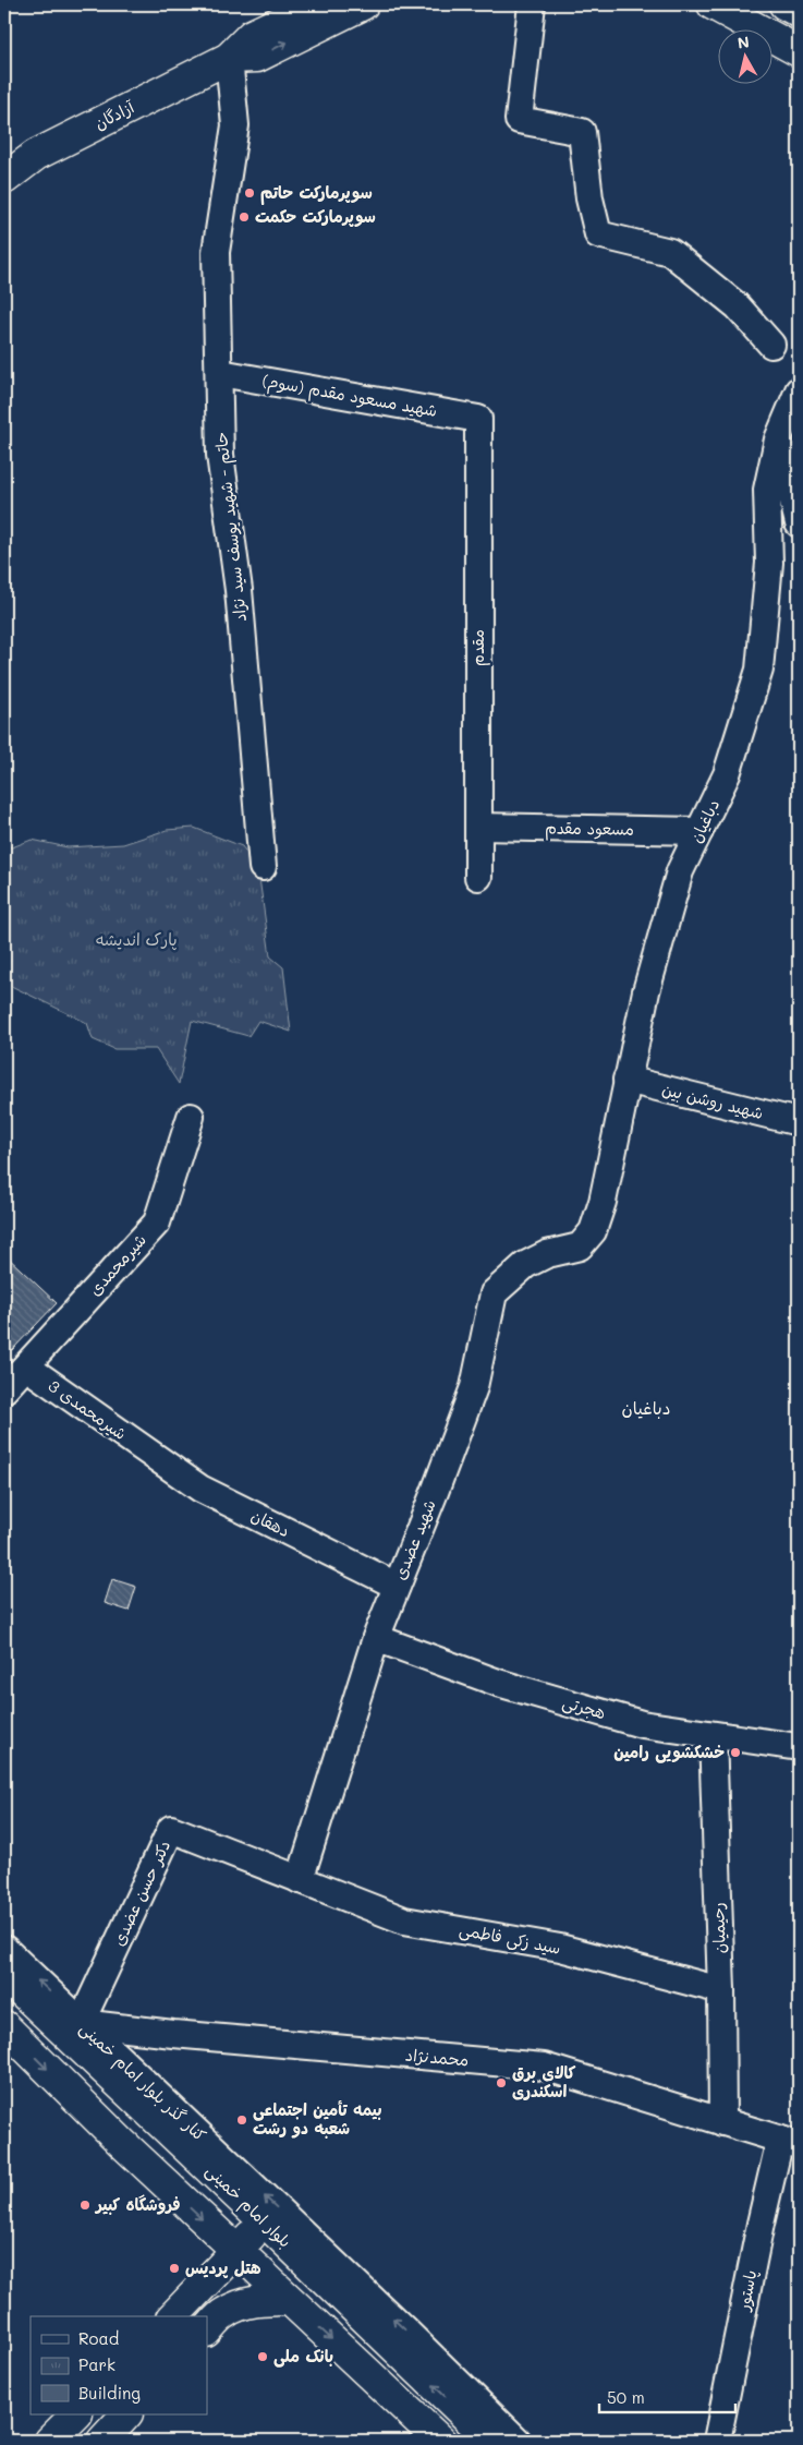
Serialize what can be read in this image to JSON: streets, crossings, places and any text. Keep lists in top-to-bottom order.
{
  "streets": {
    "main road": ["آزادگان", "بلوار امام خمینی"],
    "street": [
      "شهید مسعود مقدم (سوم)",
      "حاتم - شهید یوسف سید نژاد",
      "مقدم",
      "دباغیان",
      "مسعود مقدم",
      "شهید روشن بین",
      "شیرمحمدی",
      "شیرمحمدی 3",
      "دهقان",
      "شهید عضدی",
      "هجرتی",
      "دکتر حسن عضدی",
      "رحیمیان",
      "سید زکی فاطمی",
      "محمدنژاد",
      "کنار گذر بلوار امام خمینی",
      "پاستور"
    ]
  },
  "crossings": [
    ["آزادگان", "حاتم - شهید یوسف سید نژاد"],
    ["شهید مسعود مقدم (سوم)", "حاتم - شهید یوسف سید نژاد"],
    ["شهید مسعود مقدم (سوم)", "مقدم"],
    ["مقدم", "مسعود مقدم"],
    ["دباغیان", "مسعود مقدم"],
    ["دباغیان", "شهید روشن بین"],
    ["دباغیان", "شهید عضدی"],
    ["شیرمحمدی", "شیرمحمدی 3"],
    ["شیرمحمدی 3", "دهقان"],
    ["دهقان", "شهید عضدی"],
    ["شهید عضدی", "هجرتی"],
    ["شهید عضدی", "دکتر حسن عضدی"],
    ["شهید عضدی", "سید زکی فاطمی"],
    ["هجرتی", "رحیمیان"],
    ["دکتر حسن عضدی", "سید زکی فاطمی"],
    ["دکتر حسن عضدی", "محمدنژاد"],
    ["دکتر حسن عضدی", "کنار گذر بلوار امام خمینی"],
    ["دکتر حسن عضدی", "بلوار امام خمینی"],
    ["رحیمیان", "سید زکی فاطمی"],
    ["رحیمیان", "محمدنژاد"],
    ["محمدنژاد", "کنار گذر بلوار امام خمینی"],
    ["محمدنژاد", "بلوار امام خمینی"],
    ["محمدنژاد", "پاستور"],
    ["کنار گذر بلوار امام خمینی", "بلوار امام خمینی"]
  ],
  "one_way": ["کنار گذر بلوار امام خمینی"],
  "districts": ["دباغیان"],
  "parks": ["پارک اندیشه"],
  "places": [
    "سوپرمارکت حاتم",
    "سوپرمارکت حکمت",
    "خشکشویی رامین",
    "کالای برق اسکندری",
    "بیمه تأمین اجتماعی شعبه دو رشت",
    "فروشگاه کبیر",
    "هتل پرديس",
    "بانک ملی"
  ],
  "legend": ["Road", "Park", "Building"],
  "scale_bar": "50 m",
  "north": "top"
}
